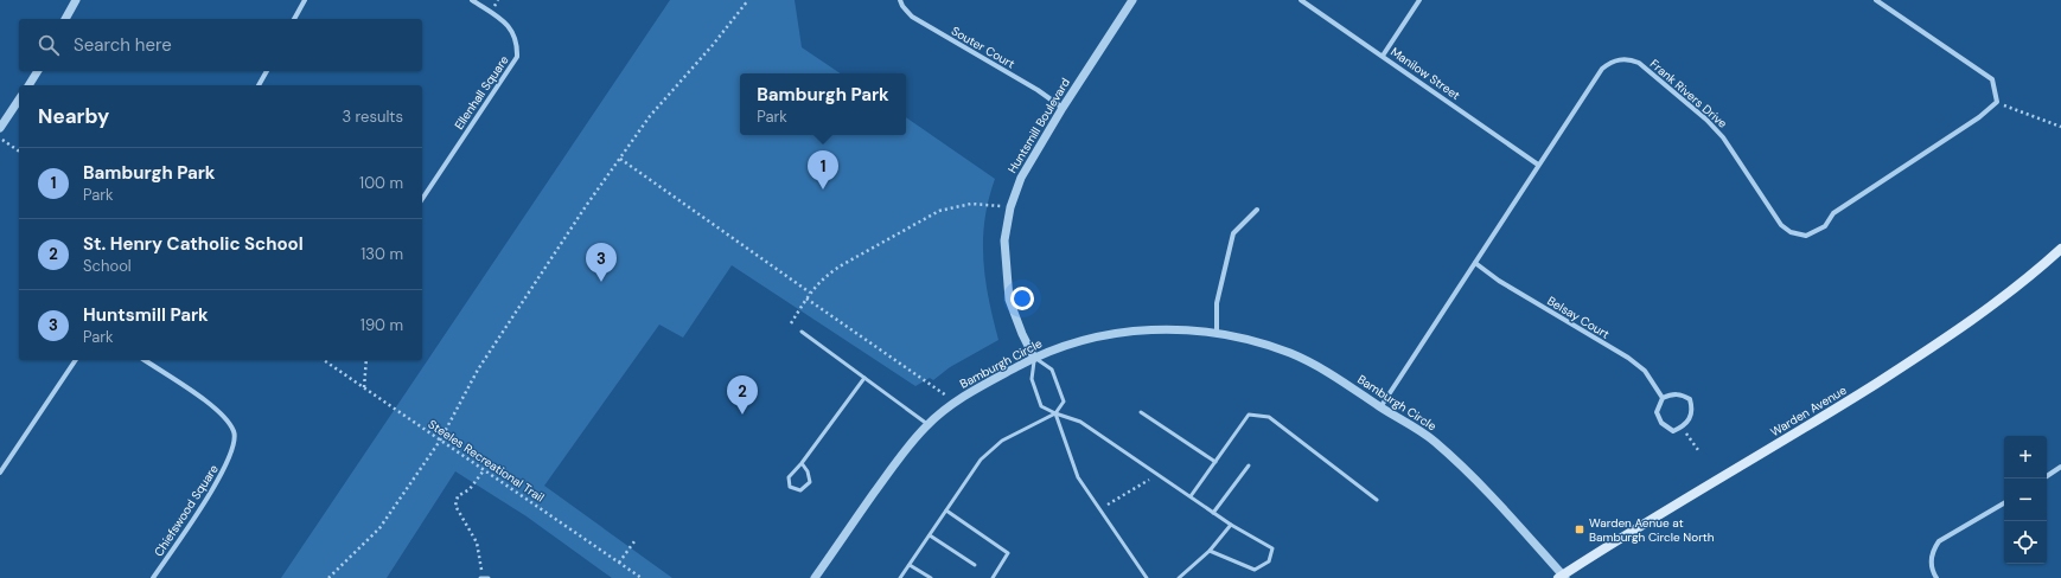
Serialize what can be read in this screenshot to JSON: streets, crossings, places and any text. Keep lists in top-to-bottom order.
{
  "streets": {
    "main road": ["Warden Avenue"],
    "street": [
      "Souter Court",
      "Manilow Street",
      "Ellenhall Square",
      "Frank Rivers Drive",
      "Huntsmill Boulevard",
      "Belsay Court",
      "Bamburgh Circle",
      "Chiefswood Square"
    ],
    "path": ["Steeles Recreational Trail"]
  },
  "crossings": [
    ["Souter Court", "Huntsmill Boulevard"],
    ["Manilow Street", "Frank Rivers Drive"],
    ["Frank Rivers Drive", "Belsay Court"],
    ["Frank Rivers Drive", "Bamburgh Circle"],
    ["Huntsmill Boulevard", "Bamburgh Circle"],
    ["Bamburgh Circle", "Warden Avenue"]
  ],
  "places": {
    "transit": ["Warden Aenue at Bamburgh Circle North"]
  },
  "page": {
    "search": "Search here",
    "popup": ["Bamburgh Park", "Park"],
    "heading": ["Nearby", "3 results"],
    "list": [
      {
        "mark": "1",
        "name": "Bamburgh Park",
        "note": "Park",
        "value": "100 m"
      },
      {
        "mark": "2",
        "name": "St. Henry Catholic School",
        "note": "School",
        "value": "130 m"
      },
      {
        "mark": "3",
        "name": "Huntsmill Park",
        "note": "Park",
        "value": "190 m"
      }
    ],
    "pins": ["1", "3", "2"],
    "map_buttons": ["+", "−"]
  }
}
